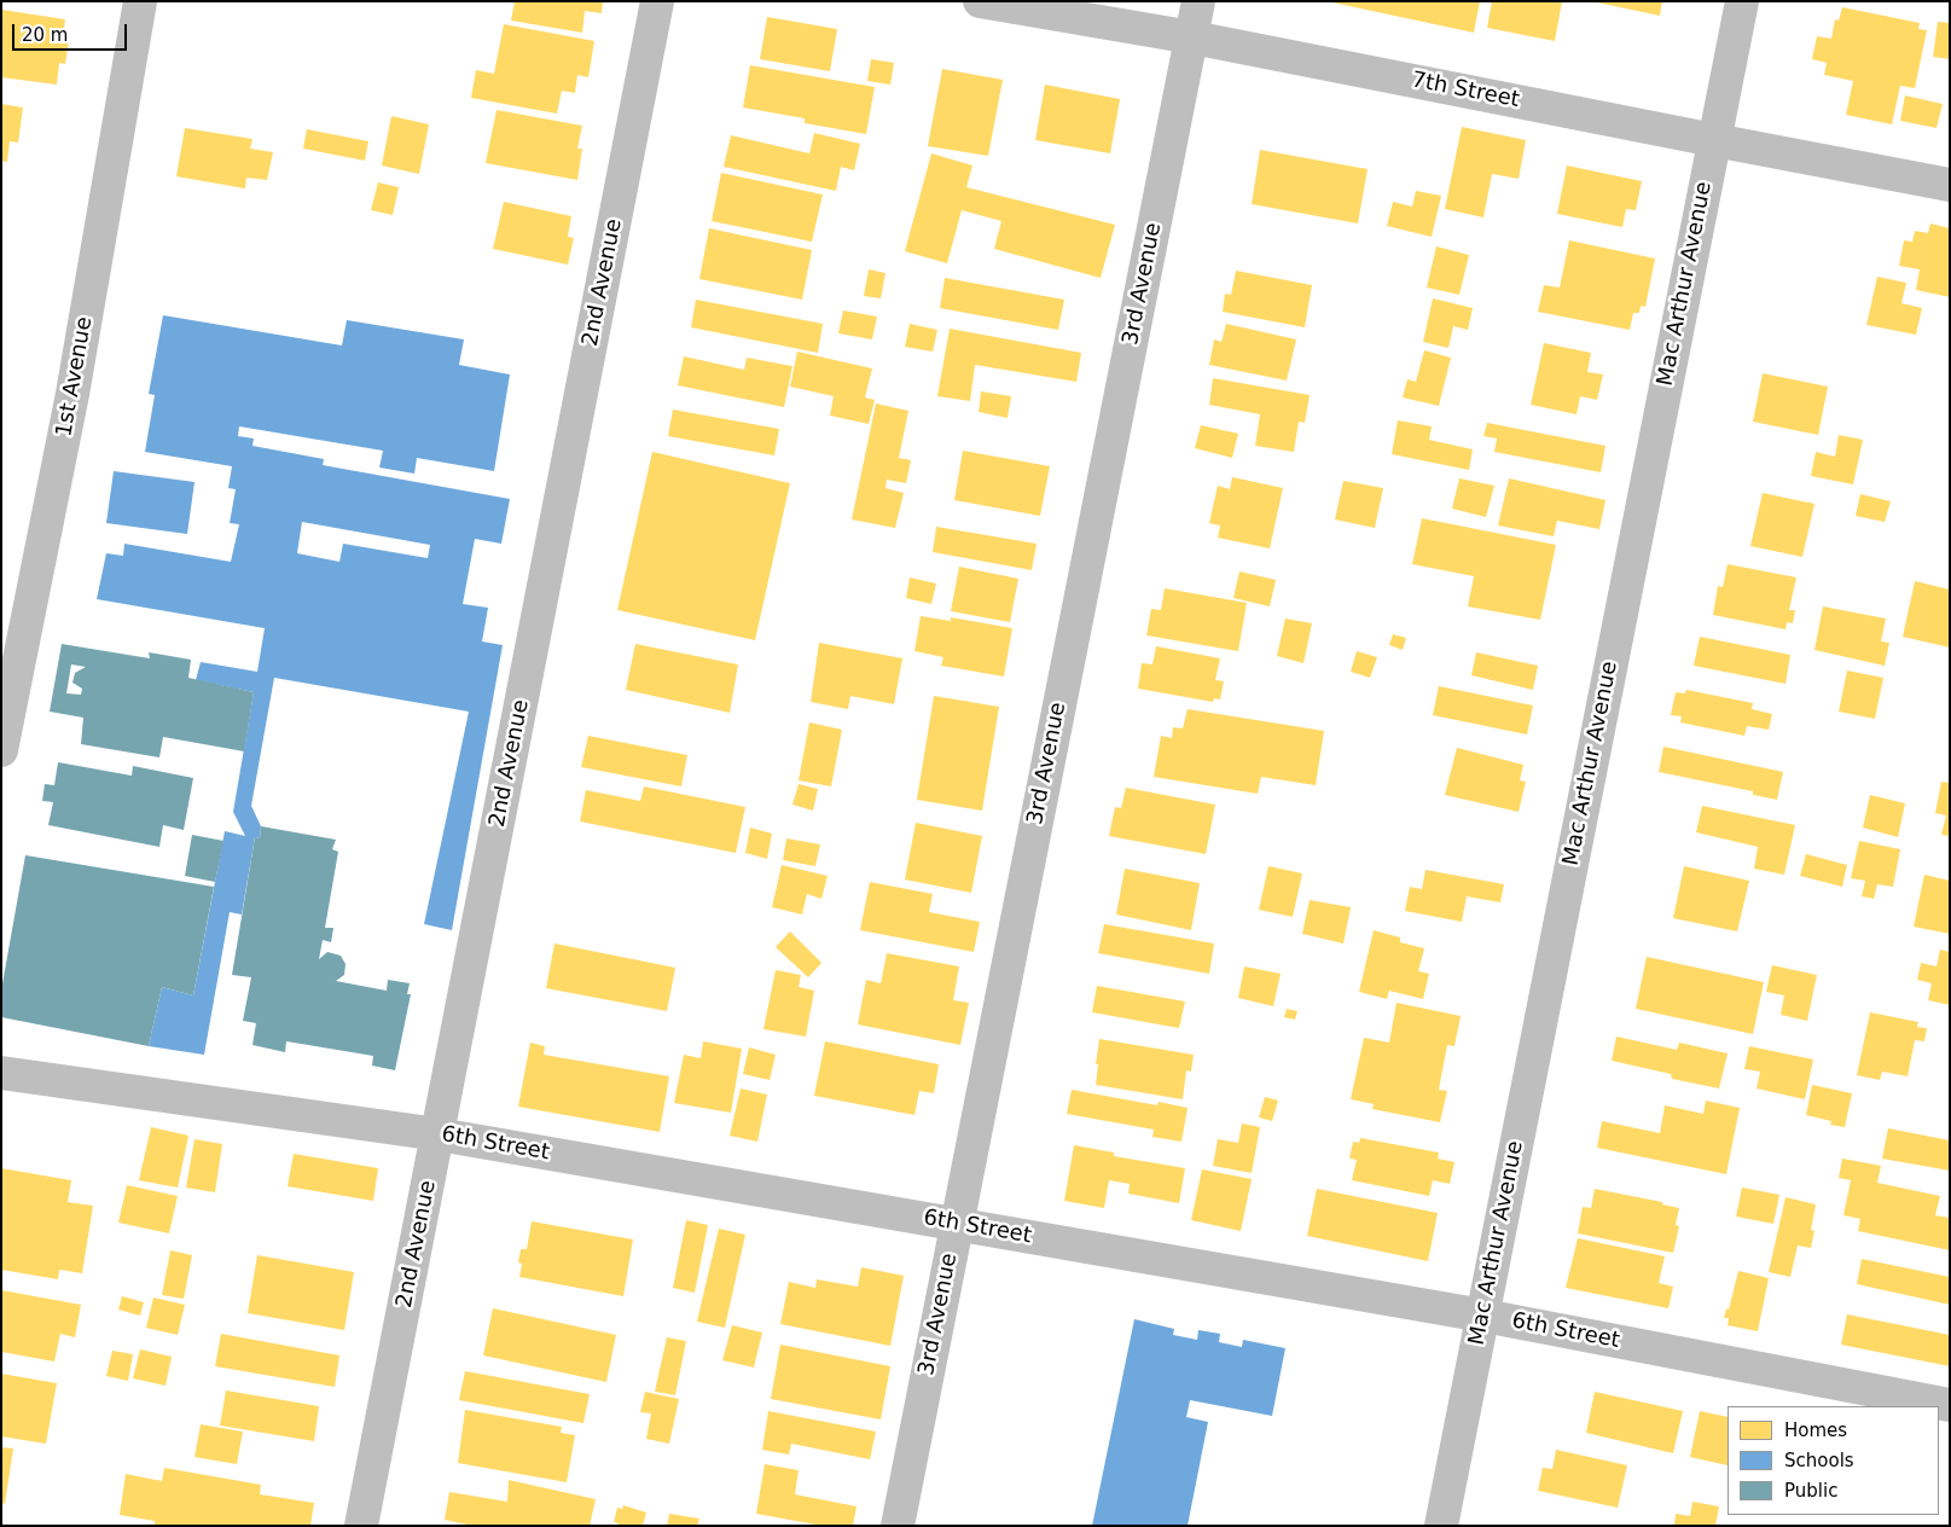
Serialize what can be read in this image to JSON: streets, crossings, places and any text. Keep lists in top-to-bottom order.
{
  "streets": {
    "street": [
      "7th Street",
      "2nd Avenue",
      "3rd Avenue",
      "Mac Arthur Avenue",
      "1st Avenue",
      "6th Street"
    ]
  },
  "crossings": [
    ["7th Street", "3rd Avenue"],
    ["7th Street", "Mac Arthur Avenue"],
    ["2nd Avenue", "6th Street"],
    ["3rd Avenue", "6th Street"],
    ["Mac Arthur Avenue", "6th Street"]
  ],
  "legend": ["Homes", "Schools", "Public"],
  "scale_bar": "20 m"
}
